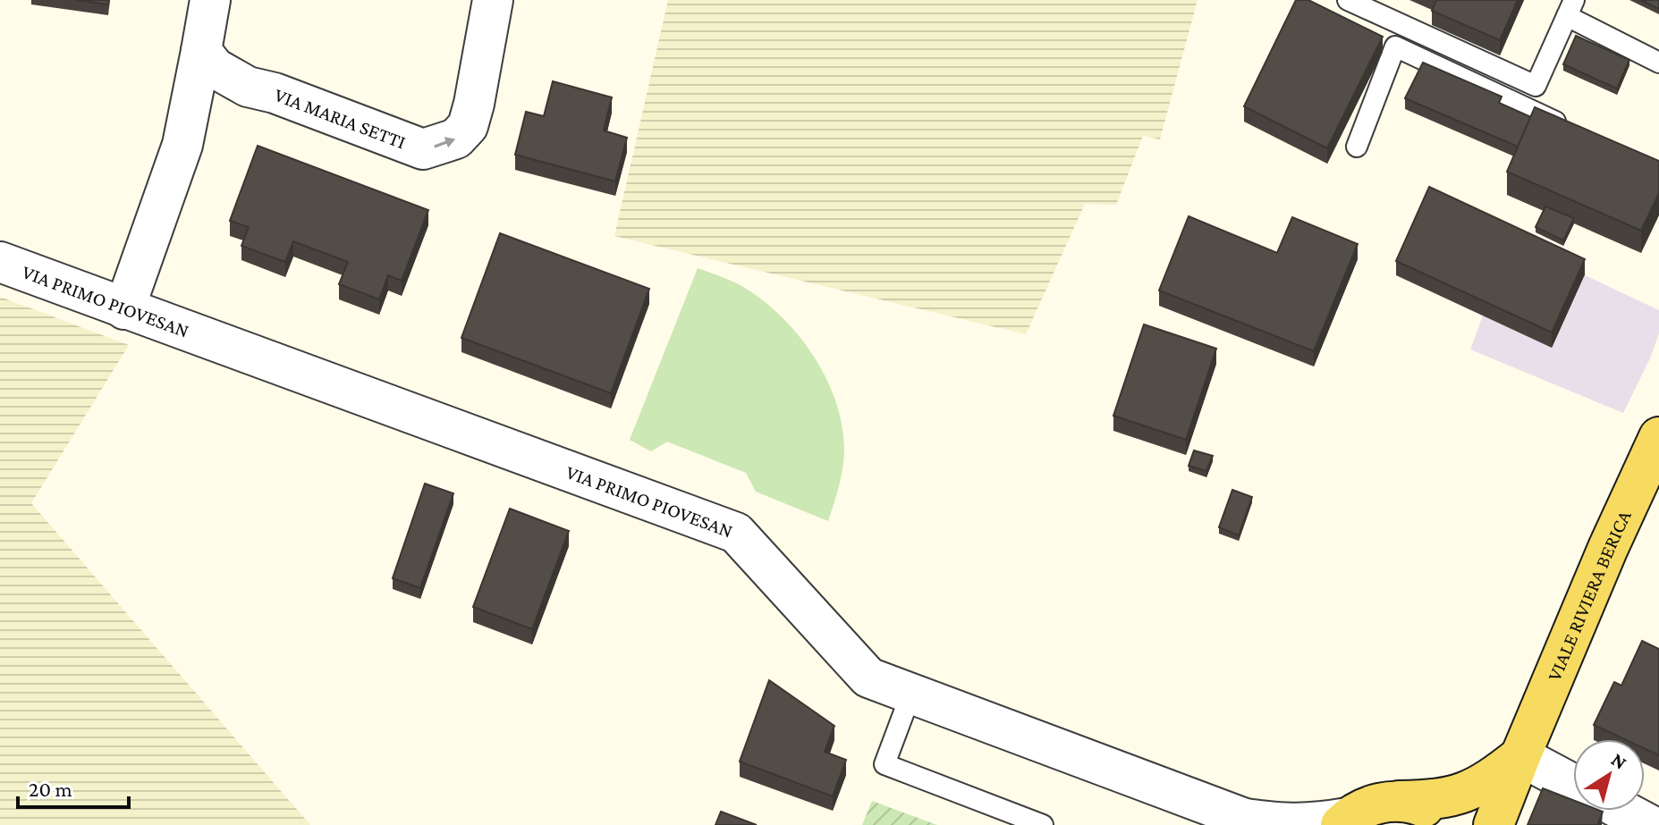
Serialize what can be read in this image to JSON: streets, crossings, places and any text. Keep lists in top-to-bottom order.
{
  "streets": {
    "main road": ["VIALE RIVIERA BERICA"],
    "street": ["VIA MARIA SETTI", "VIA PRIMO PIOVESAN"]
  },
  "crossings": [
    ["VIA MARIA SETTI", "VIA PRIMO PIOVESAN"],
    ["VIA PRIMO PIOVESAN", "VIALE RIVIERA BERICA"]
  ],
  "scale_bar": "20 m",
  "north": "top right"
}
